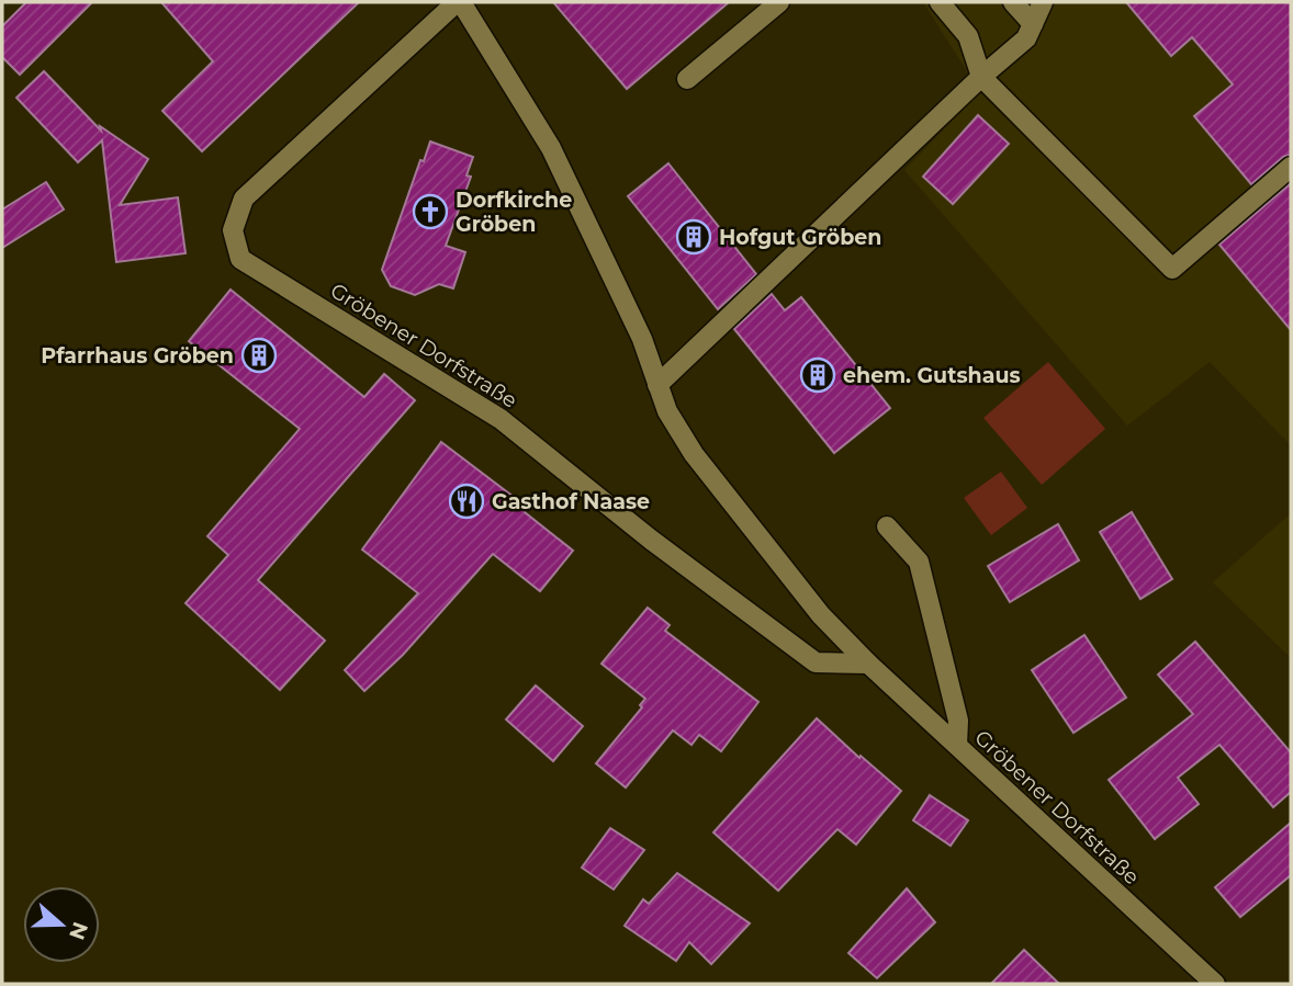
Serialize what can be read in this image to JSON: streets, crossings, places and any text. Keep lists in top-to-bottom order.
{
  "streets": {
    "street": ["Gröbener Dorfstraße"]
  },
  "places": {
    "church": ["Dorfkirche Gröben"],
    "building": ["Hofgut Gröben", "Pfarrhaus Gröben", "ehem. Gutshaus"],
    "restaurant": ["Gasthof Naase"]
  },
  "north": "right"
}
